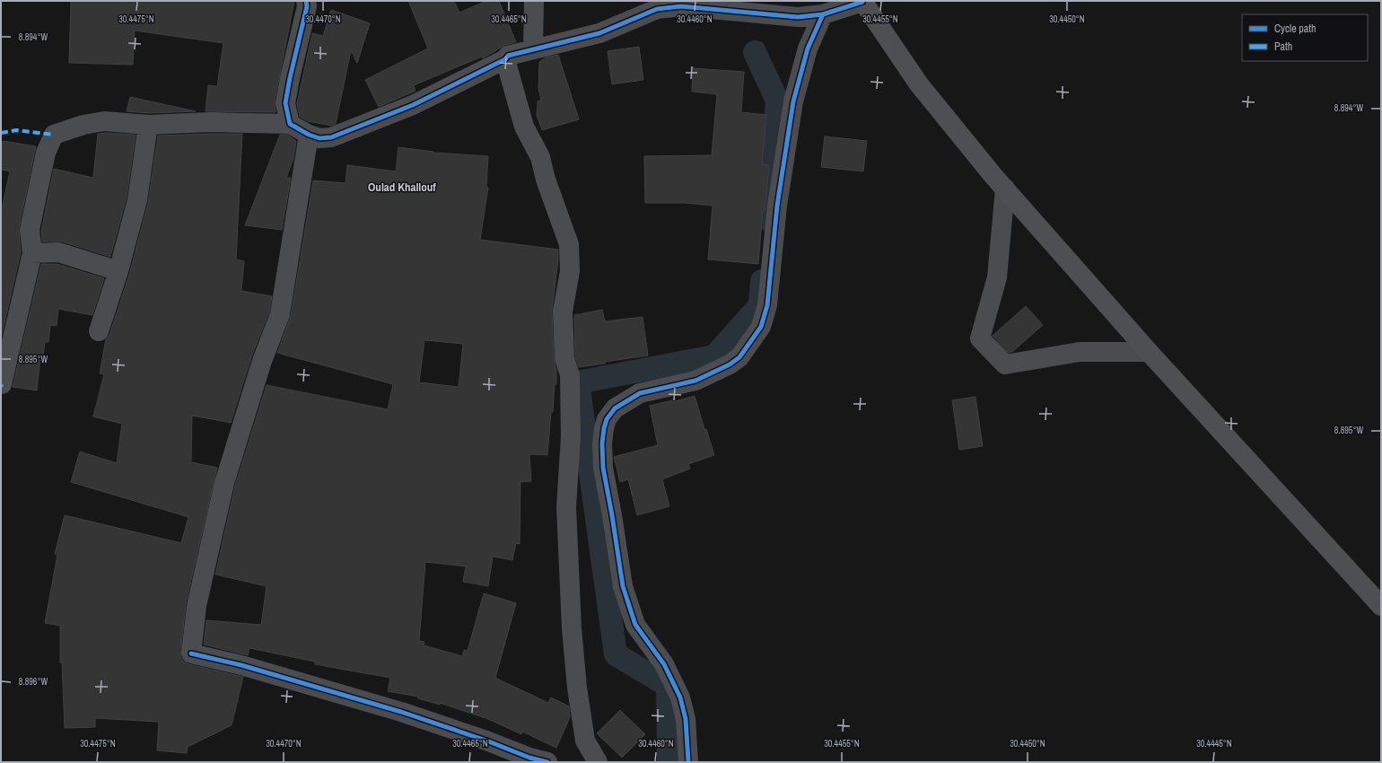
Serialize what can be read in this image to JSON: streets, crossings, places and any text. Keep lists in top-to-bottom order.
{
  "districts": ["Oulad Khallouf"],
  "legend": ["Cycle path", "Path"],
  "coordinates": [
    "30.4475°N",
    "30.4470°N",
    "30.4465°N",
    "30.4460°N",
    "30.4455°N",
    "30.4450°N",
    "8.894°W",
    "8.895°W",
    "8.896°W",
    "30.4445°N"
  ]
}
